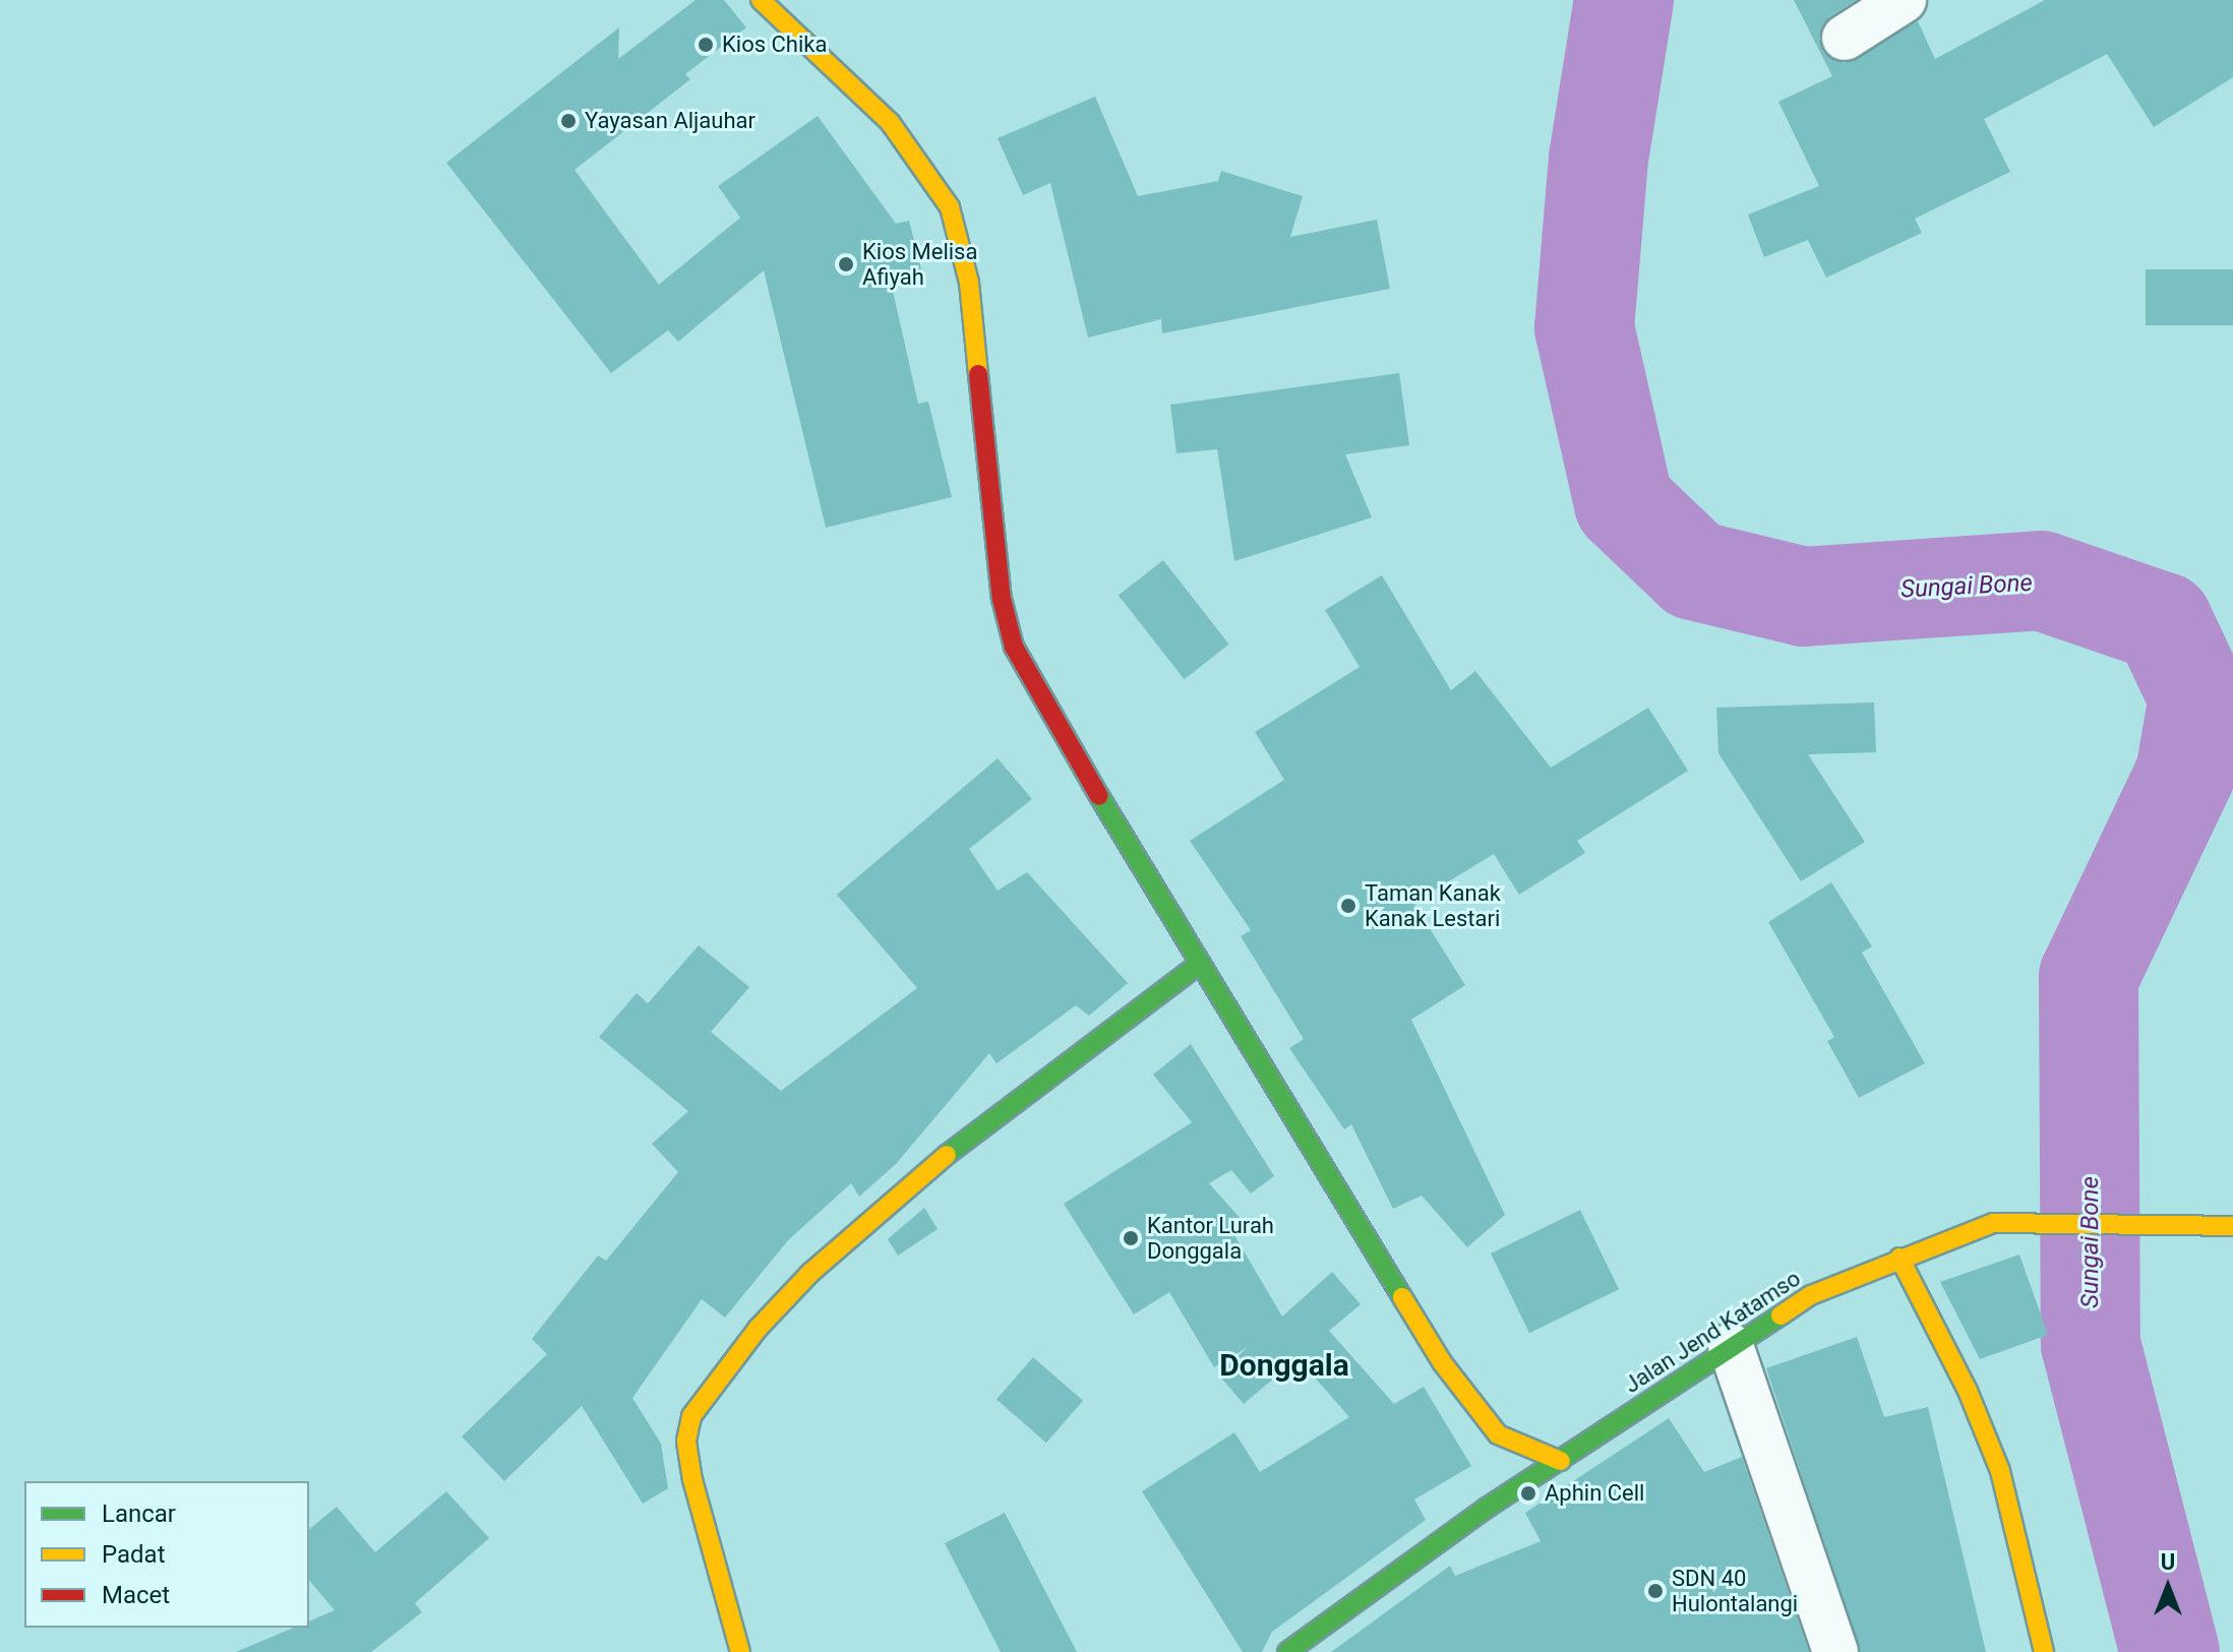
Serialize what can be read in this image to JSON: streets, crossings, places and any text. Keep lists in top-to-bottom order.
{
  "streets": {
    "street": ["Jalan Jend Katamso"]
  },
  "districts": ["Donggala"],
  "water": ["Sungai Bone"],
  "places": [
    "Kios Chika",
    "Yayasan Aljauhar",
    "Kios Melisa Afiyah",
    "Taman Kanak Kanak Lestari",
    "Kantor Lurah Donggala",
    "Aphin Cell",
    "SDN 40 Hulontalangi"
  ],
  "legend": ["Lancar", "Padat", "Macet"],
  "north": "top"
}
